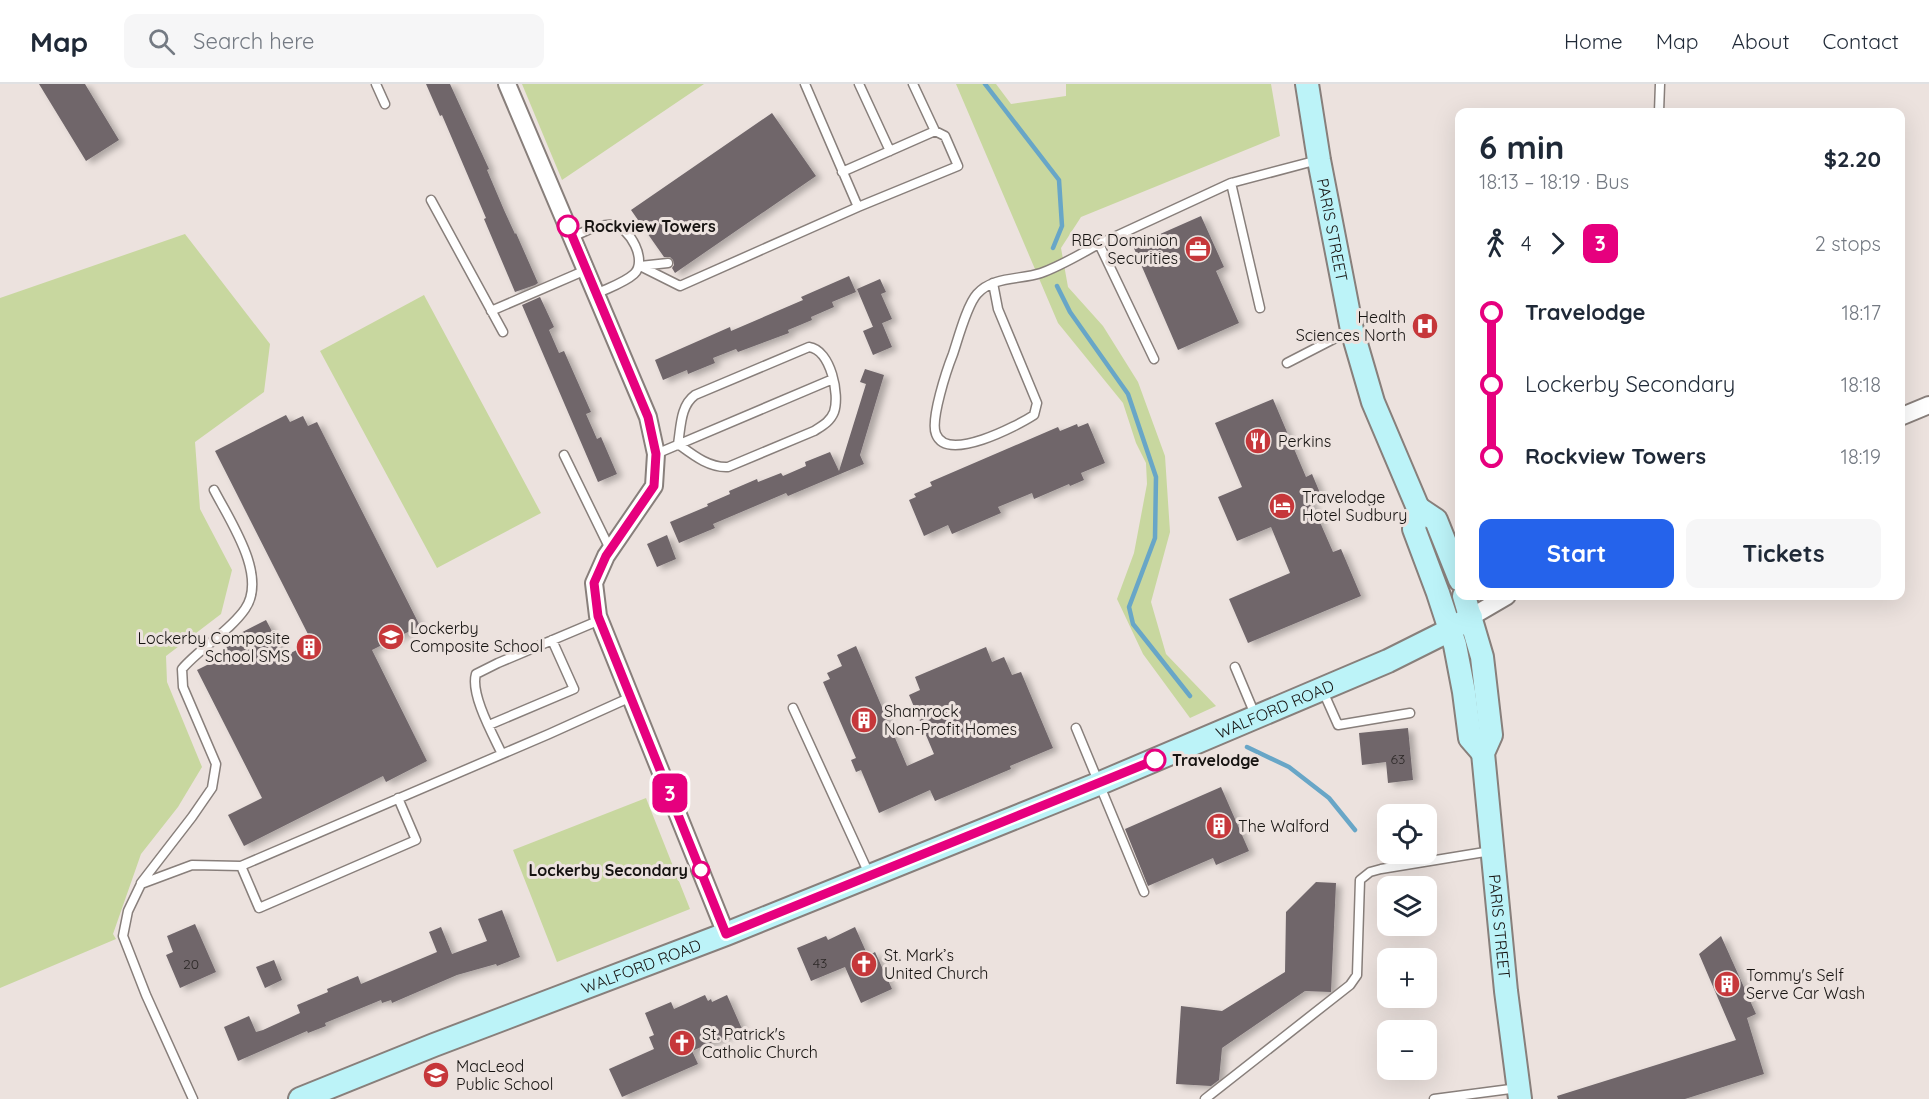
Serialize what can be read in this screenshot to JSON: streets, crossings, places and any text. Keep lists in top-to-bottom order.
{
  "streets": {
    "main road": ["PARIS STREET", "WALFORD ROAD"]
  },
  "crossings": [
    ["PARIS STREET", "WALFORD ROAD"]
  ],
  "places": {
    "other": ["Rockview Towers", "Travelodge", "Lockerby Secondary"],
    "office": ["RBC Dominion Securities"],
    "hospital": ["Health Sciences North"],
    "restaurant": ["Perkins"],
    "hotel": ["Travelodge Hotel Sudbury"],
    "school or university": ["Lockerby Composite School", "MacLeod Public School"],
    "building": [
      "Lockerby Composite School SMS",
      "Shamrock Non-Profit Homes",
      "The Walford",
      "Tommy's Self Serve Car Wash"
    ],
    "church": ["St. Mark’s United Church", "St. Patrick's Catholic Church"]
  },
  "lines": ["bus line 3"],
  "house_numbers": ["63", "43", "20"],
  "page": {
    "header": "Map",
    "search": "Search here",
    "nav": [
      "Home",
      "Map",
      "About",
      "Contact"
    ],
    "on_map": "3",
    "heading": ["6 min", "18:13 – 18:19 · Bus", "$2.20"],
    "legs": ["4", "3", "2 stops"],
    "list": [
      {
        "name": "Travelodge",
        "value": "18:17"
      },
      {
        "name": "Lockerby Secondary",
        "value": "18:18"
      },
      {
        "name": "Rockview Towers",
        "value": "18:19"
      }
    ],
    "buttons": ["Start", "Tickets"],
    "map_buttons": ["+", "−"]
  }
}
